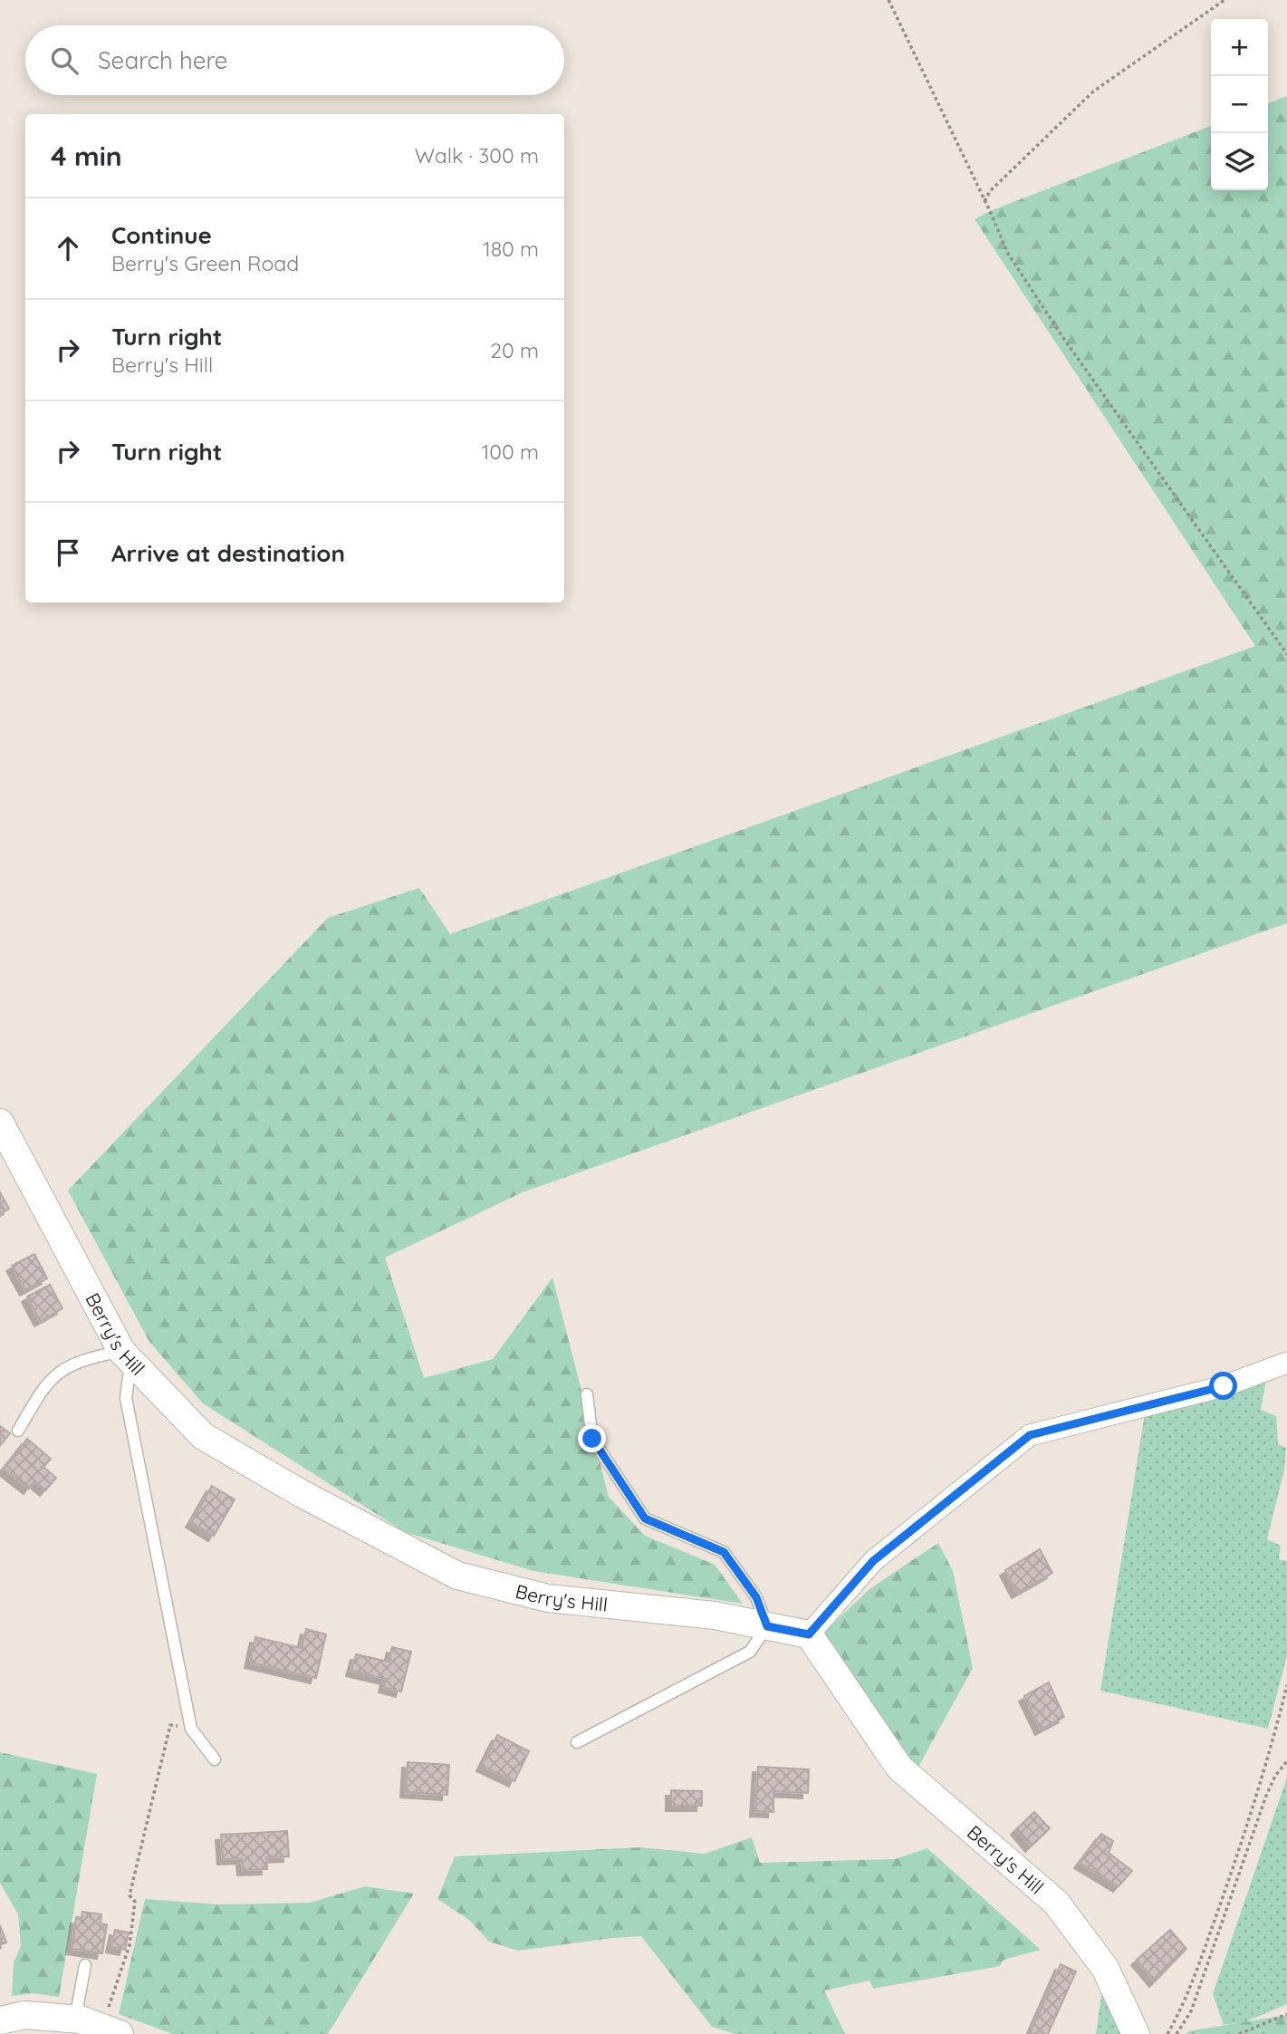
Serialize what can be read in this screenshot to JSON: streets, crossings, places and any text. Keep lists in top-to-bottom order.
{
  "streets": {
    "street": ["Berry's Hill"]
  },
  "page": {
    "map_buttons": ["+", "−"],
    "search": "Search here",
    "heading": ["4 min", "Walk · 300 m"],
    "list": [
      ["Continue", "Berry's Green Road", "180 m"],
      ["Turn right", "Berry's Hill", "20 m"],
      ["Turn right", "100 m"],
      "Arrive at destination"
    ]
  }
}
